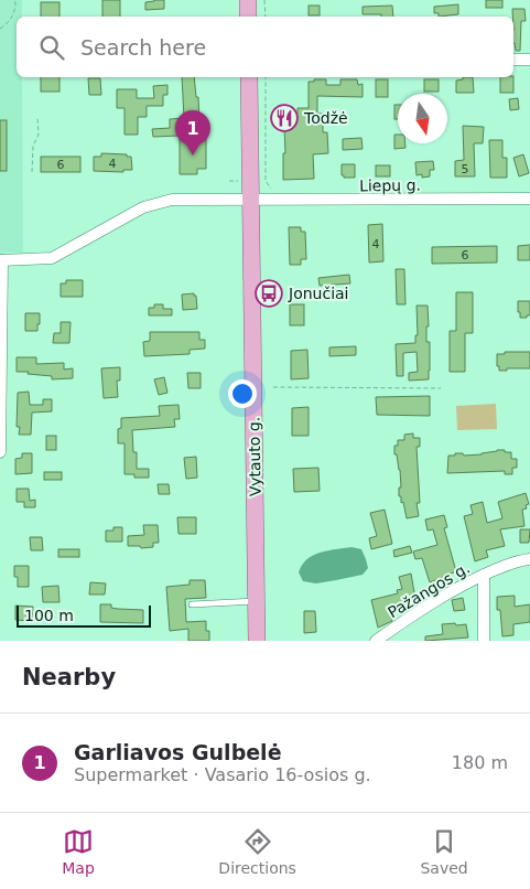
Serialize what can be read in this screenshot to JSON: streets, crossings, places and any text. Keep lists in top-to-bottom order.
{
  "streets": {
    "main road": ["Vytauto g."],
    "street": ["Liepų g.", "Pažangos g."]
  },
  "crossings": [
    ["Liepų g.", "Vytauto g."]
  ],
  "places": {
    "restaurant": ["Todžė"],
    "bus stop": ["Jonučiai"]
  },
  "house_numbers": [
    "4",
    "6",
    "5",
    "4",
    "6"
  ],
  "scale_bar": "100 m",
  "north": "bottom",
  "page": {
    "search": "Search here",
    "pins": "1",
    "scale": "100 m",
    "heading": "Nearby",
    "list": [
      {
        "mark": "1",
        "name": "Garliavos Gulbelė",
        "note": "Supermarket · Vasario 16-osios g.",
        "value": "180 m"
      }
    ],
    "nav": ["Map", "Directions", "Saved"]
  }
}
